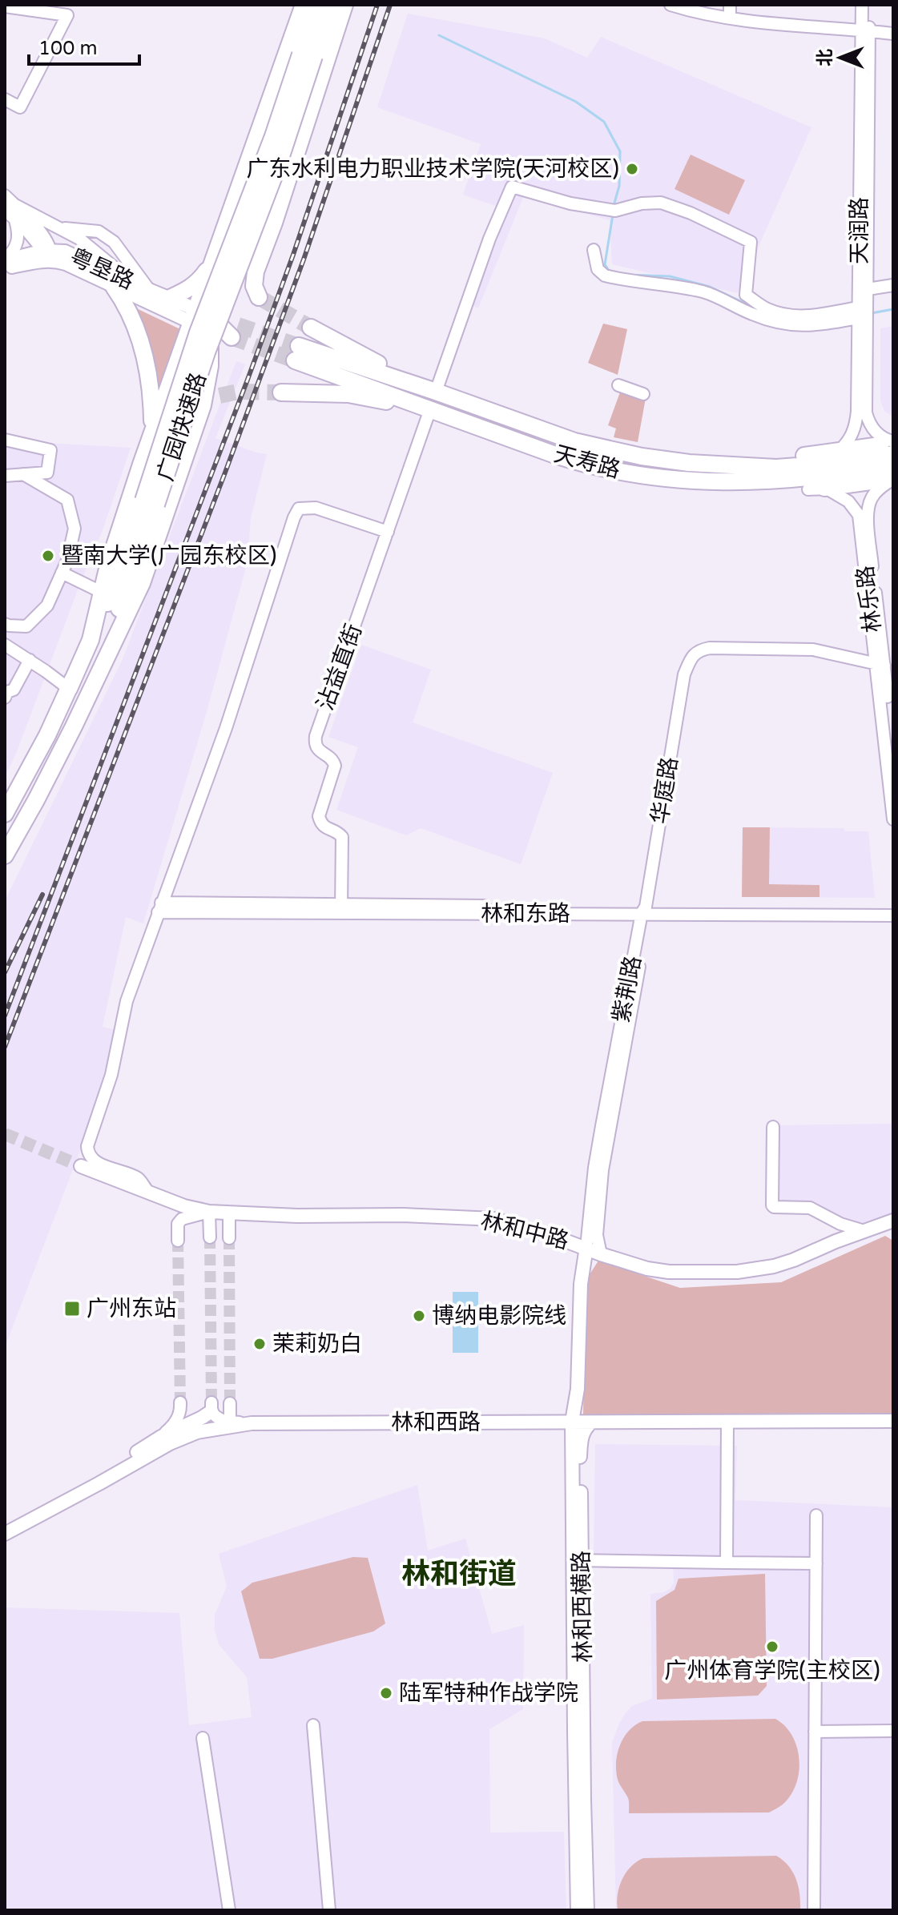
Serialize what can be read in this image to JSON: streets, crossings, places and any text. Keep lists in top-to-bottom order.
{
  "streets": {
    "highway": ["广园快速路", "天寿路"],
    "main road": [
      "粤垦路",
      "紫荆路",
      "林和中路",
      "林和西路",
      "林和西横路"
    ],
    "street": [
      "天润路",
      "林乐路",
      "沾益直街",
      "华庭路",
      "林和东路"
    ]
  },
  "crossings": [
    ["天寿路", "沾益直街"],
    ["林乐路", "华庭路"],
    ["沾益直街", "林和东路"],
    ["华庭路", "林和东路"],
    ["华庭路", "紫荆路"],
    ["林和东路", "紫荆路"],
    ["紫荆路", "林和中路"],
    ["紫荆路", "林和西路"],
    ["紫荆路", "林和西横路"],
    ["林和西路", "林和西横路"]
  ],
  "districts": ["林和街道"],
  "places": {
    "other": [
      "广东水利电力职业技术学院(天河校区)",
      "暨南大学(广园东校区)",
      "博纳电影院线",
      "茉莉奶白",
      "广州体育学院(主校区)",
      "陆军特种作战学院"
    ],
    "transit": ["广州东站"]
  },
  "scale_bar": "100 m",
  "north": "left"
}
